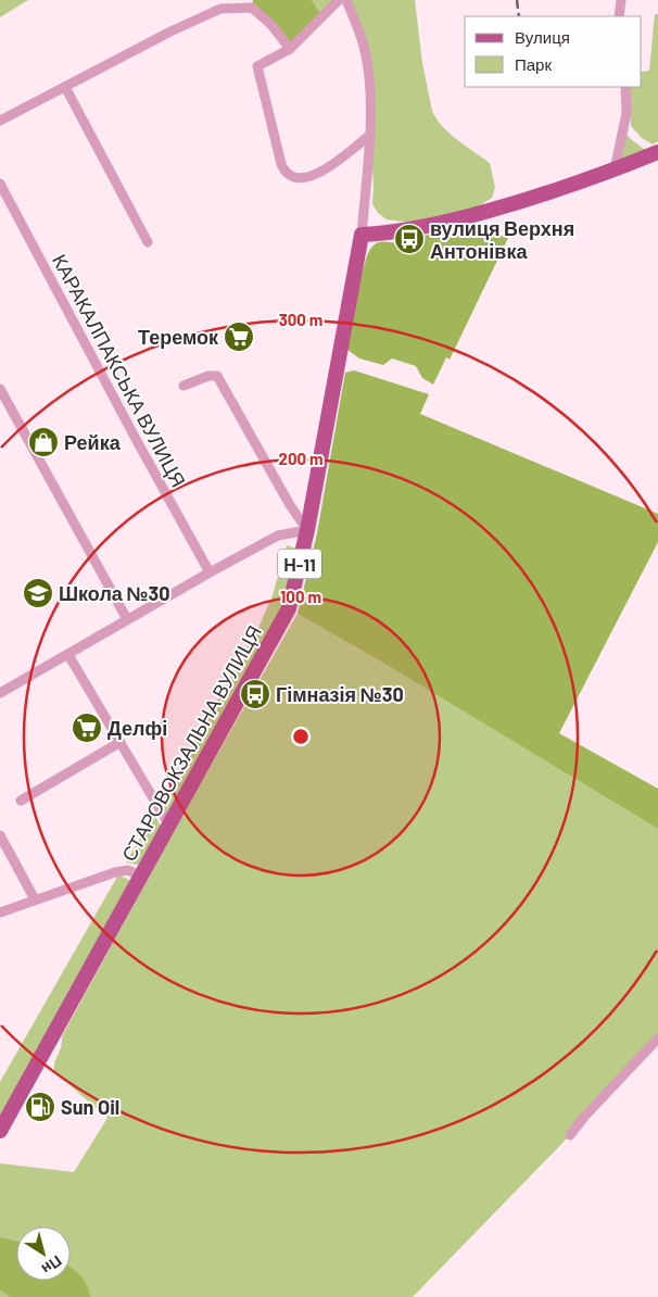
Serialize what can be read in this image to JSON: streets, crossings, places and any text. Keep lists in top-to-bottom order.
{
  "streets": {
    "main road": ["Н-11", "СТАРОВОКЗАЛЬНА ВУЛИЦЯ"],
    "street": ["КАРАКАЛПАКСЬКА ВУЛИЦЯ"]
  },
  "places": {
    "bus stop": ["вулиця Верхня Антонівка", "Гімназія №30"],
    "supermarket": ["Теремок", "Делфі"],
    "shop": ["Рейка"],
    "school or university": ["Школа №30"],
    "fuel station": ["Sun Oil"]
  },
  "legend": ["Вулиця", "Парк"],
  "north": "bottom right",
  "rings": ["300 m", "200 m", "100 m"]
}
